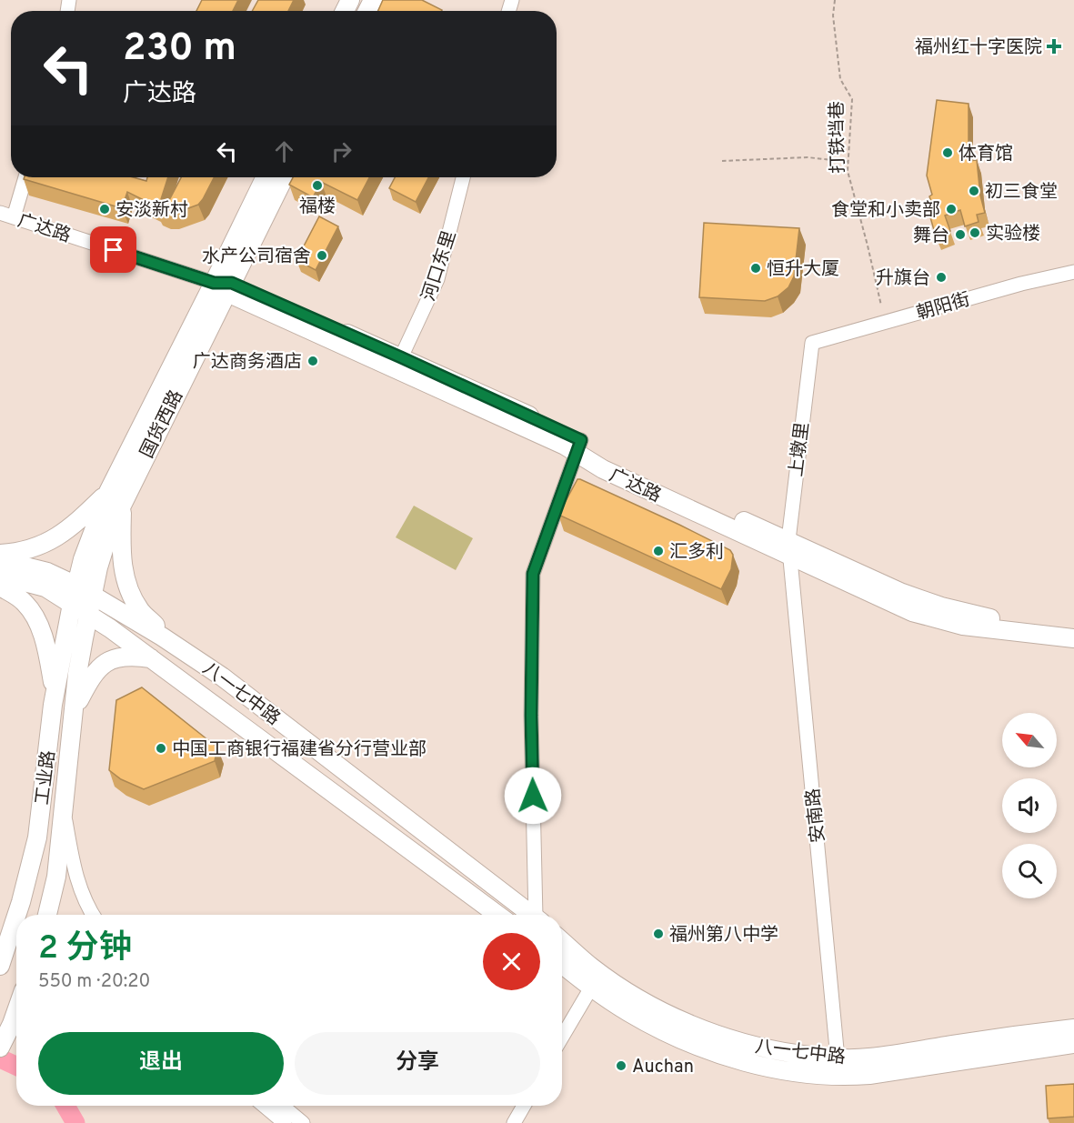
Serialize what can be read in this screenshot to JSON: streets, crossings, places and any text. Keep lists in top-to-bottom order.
{
  "streets": {
    "main road": [
      "广达路",
      "国货西路",
      "八一七中路",
      "工业路"
    ],
    "street": [
      "河口东里",
      "朝阳街",
      "上墩里",
      "安南路"
    ],
    "path": ["打铁垱巷"]
  },
  "crossings": [
    ["广达路", "河口东里"],
    ["广达路", "国货西路"],
    ["广达路", "上墩里"],
    ["广达路", "安南路"],
    ["朝阳街", "上墩里"],
    ["国货西路", "八一七中路"],
    ["国货西路", "工业路"],
    ["上墩里", "安南路"],
    ["八一七中路", "工业路"],
    ["八一七中路", "安南路"]
  ],
  "places": {
    "health": ["福州红十字医院"],
    "other": [
      "体育馆",
      "福楼",
      "初三食堂",
      "安淡新村",
      "食堂和小卖部",
      "实验楼",
      "舞台",
      "水产公司宿舍",
      "恒升大厦",
      "升旗台",
      "广达商务酒店",
      "汇多利",
      "中国工商银行福建省分行营业部",
      "福州第八中学",
      "Auchan"
    ]
  },
  "north": "top left",
  "page": {
    "turn": ["230 m", "广达路"],
    "heading": ["2 分钟", "550 m · 20:20"],
    "buttons": ["退出", "分享"]
  }
}
